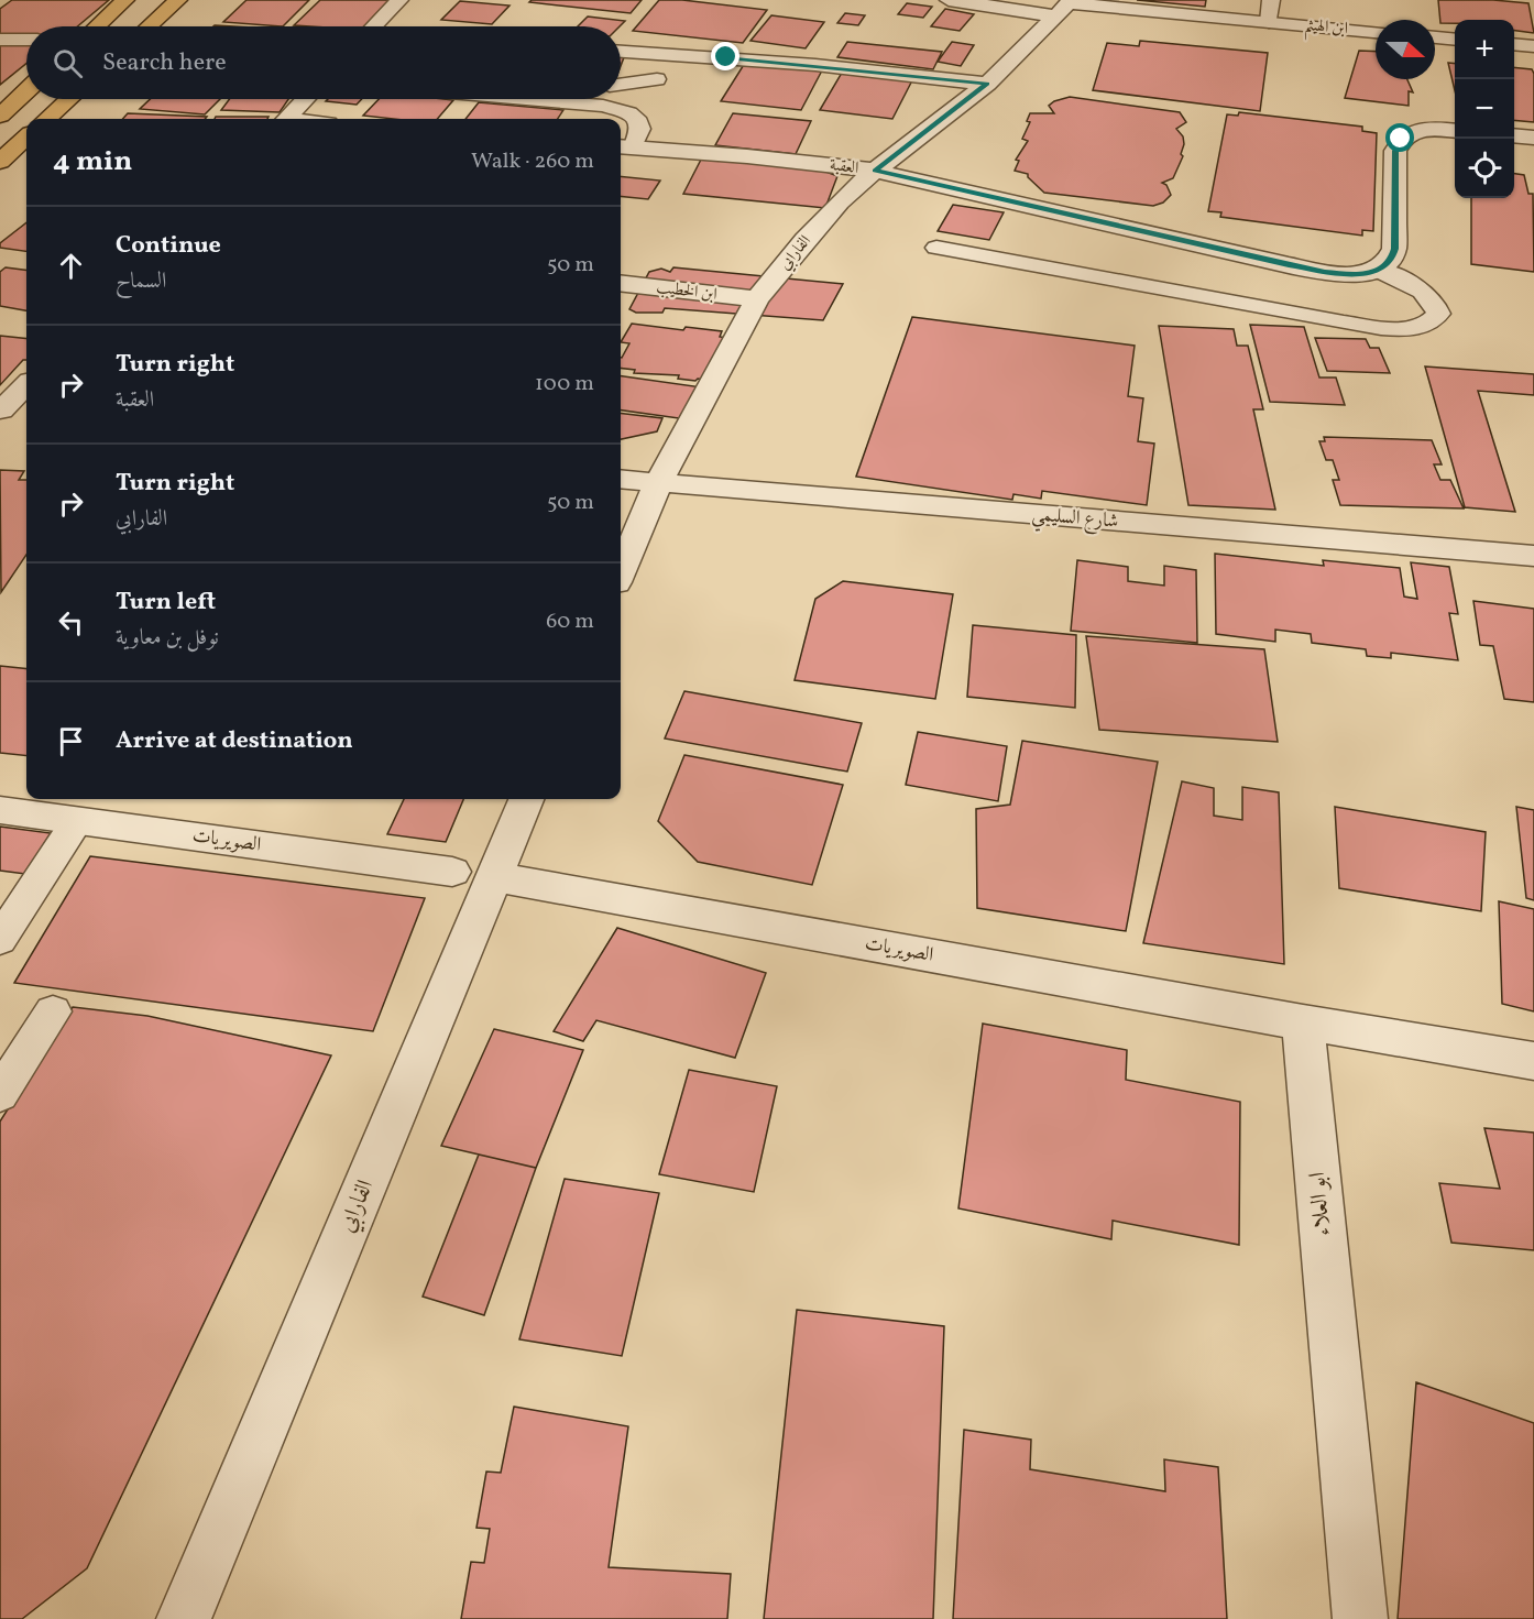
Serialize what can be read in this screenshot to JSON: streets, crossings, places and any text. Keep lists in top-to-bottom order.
{
  "streets": {
    "street": [
      "ابن الهيثم",
      "العقبة",
      "الفارابي",
      "ابن الخطيب",
      "شارع السليمي",
      "الصويريات",
      "ابو العلاء"
    ]
  },
  "crossings": [
    ["ابن الهيثم", "الفارابي"],
    ["العقبة", "الفارابي"],
    ["الفارابي", "ابن الخطيب"],
    ["الفارابي", "شارع السليمي"],
    ["الفارابي", "الصويريات"],
    ["الصويريات", "ابو العلاء"]
  ],
  "north": "right",
  "page": {
    "map_buttons": ["+", "−"],
    "search": "Search here",
    "heading": ["4 min", "Walk · 260 m"],
    "list": [
      ["Continue", "السماح", "50 m"],
      ["Turn right", "العقبة", "100 m"],
      ["Turn right", "الفارابي", "50 m"],
      ["Turn left", "نوفل بن معاوية", "60 m"],
      "Arrive at destination"
    ]
  }
}
